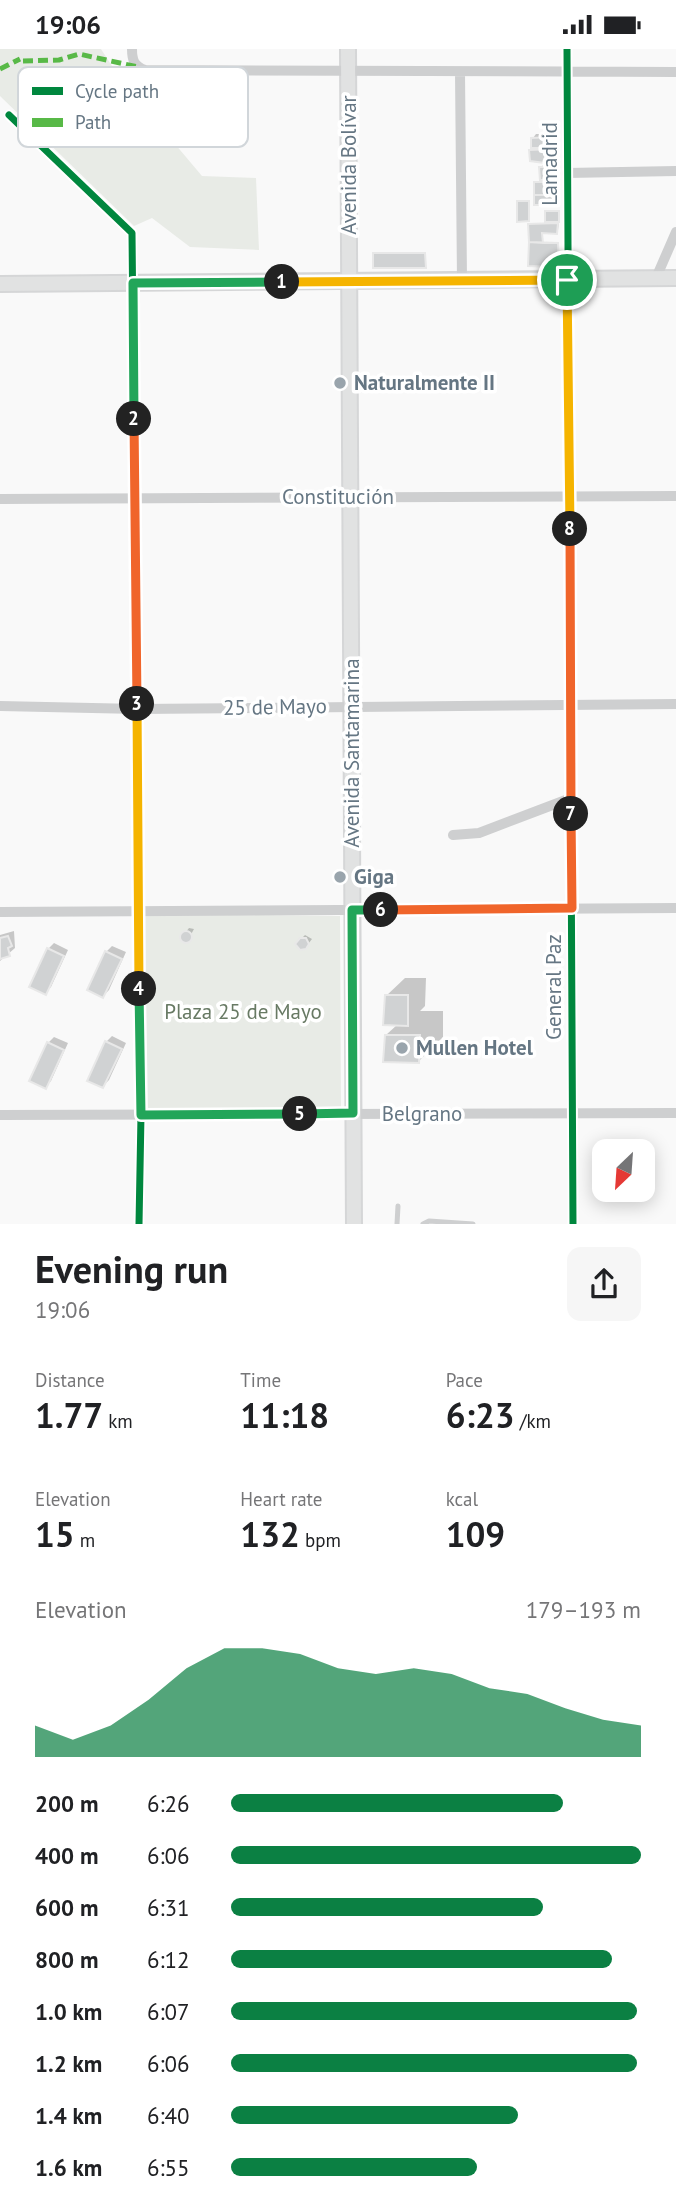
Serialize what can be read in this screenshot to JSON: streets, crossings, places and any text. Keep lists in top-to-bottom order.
{
  "streets": {
    "main road": ["Avenida Bolívar", "Avenida Santamarina"],
    "street": [
      "Lamadrid",
      "Constitución",
      "25 de Mayo",
      "General Paz",
      "Belgrano"
    ]
  },
  "crossings": [
    ["Lamadrid", "General Paz"],
    ["Avenida Bolívar", "Avenida Santamarina"],
    ["Constitución", "Avenida Santamarina"],
    ["Constitución", "General Paz"],
    ["25 de Mayo", "Avenida Santamarina"],
    ["25 de Mayo", "General Paz"],
    ["Avenida Santamarina", "Belgrano"],
    ["General Paz", "Belgrano"]
  ],
  "parks": ["Plaza 25 de Mayo"],
  "places": ["Naturalmente II", "Giga", "Mullen Hotel"],
  "legend": ["Cycle path", "Path"],
  "north": "bottom left",
  "page": {
    "status": "19:06",
    "pins": [
      "1",
      "2",
      "8",
      "3",
      "7",
      "6",
      "4",
      "5"
    ],
    "heading": ["Evening run", "19:06"],
    "stats": [
      ["Distance", "1.77 km"],
      ["Time", "11:18"],
      ["Pace", "6:23 /km"],
      ["Elevation", "15 m"],
      ["Heart rate", "132 bpm"],
      ["kcal", "109"]
    ],
    "chart": ["Elevation", "179–193 m"],
    "list": [
      {
        "name": "200 m",
        "note": "6:26"
      },
      {
        "name": "400 m",
        "note": "6:06"
      },
      {
        "name": "600 m",
        "note": "6:31"
      },
      {
        "name": "800 m",
        "note": "6:12"
      },
      {
        "name": "1.0 km",
        "note": "6:07"
      },
      {
        "name": "1.2 km",
        "note": "6:06"
      },
      {
        "name": "1.4 km",
        "note": "6:40"
      },
      {
        "name": "1.6 km",
        "note": "6:55"
      }
    ]
  }
}
